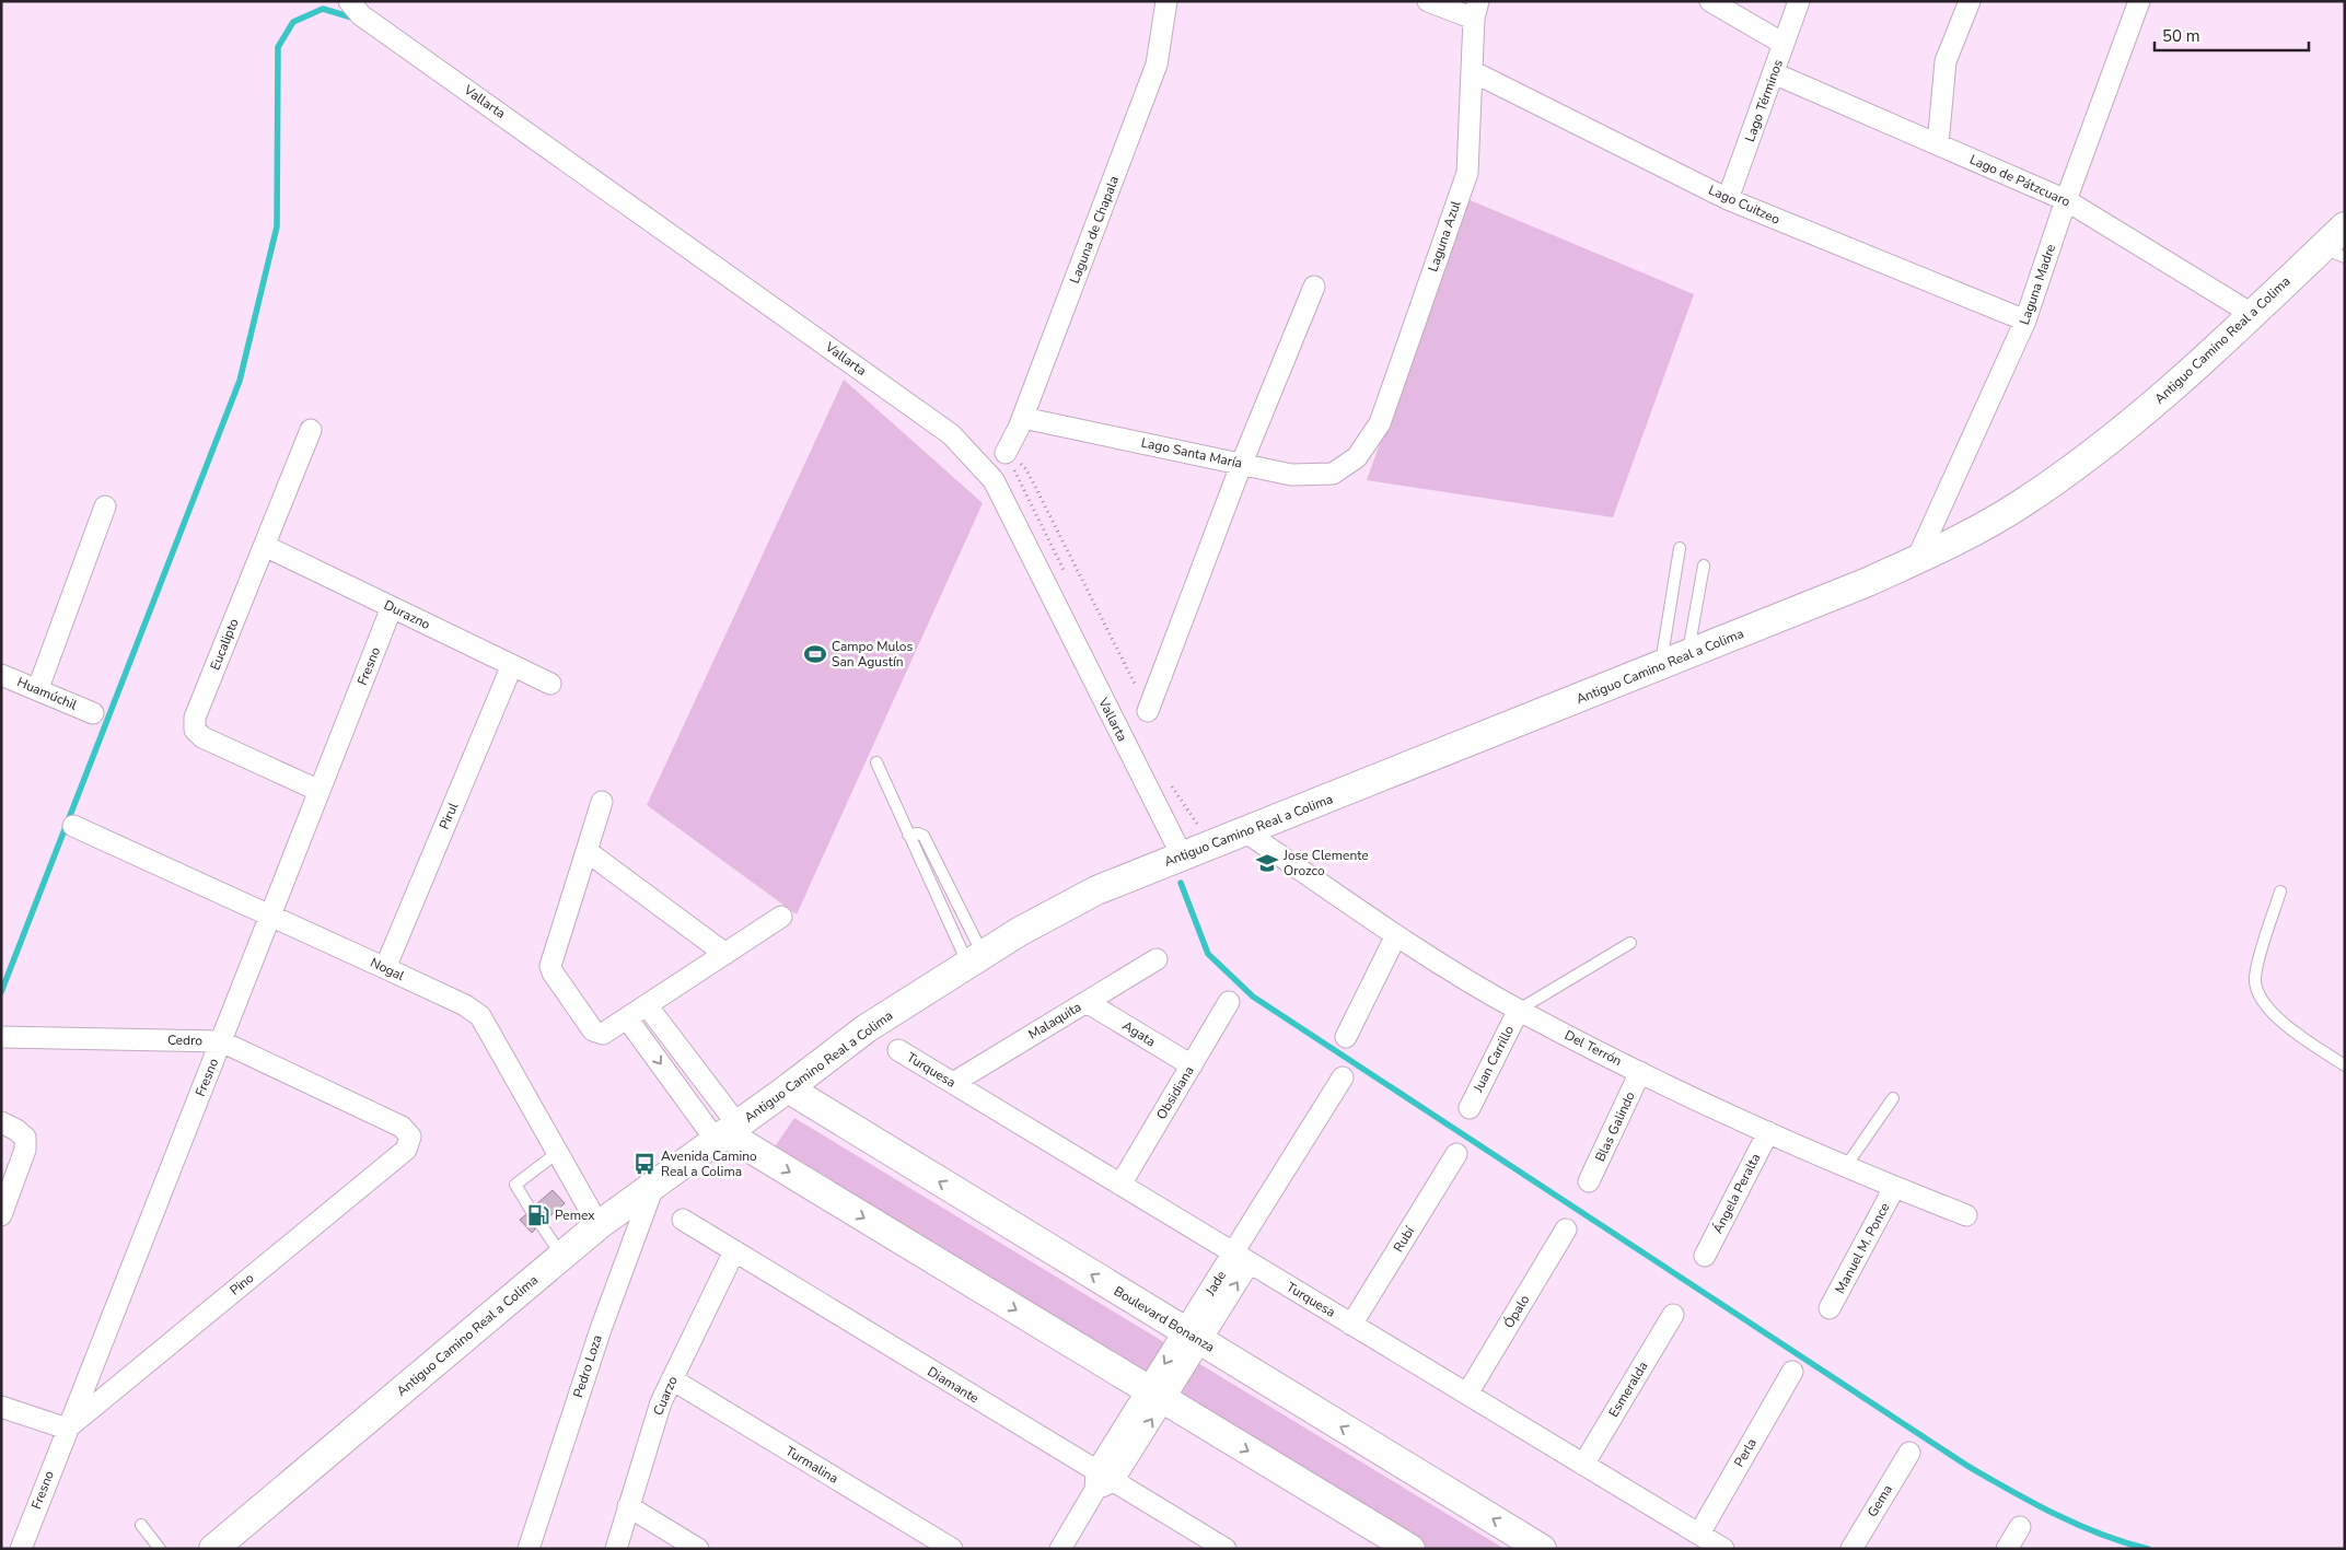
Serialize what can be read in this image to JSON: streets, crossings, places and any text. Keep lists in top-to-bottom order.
{
  "streets": {
    "main road": ["Antiguo Camino Real a Colima", "Boulevard Bonanza"],
    "street": [
      "Lago Términos",
      "Vallarta",
      "Lago de Pátzcuaro",
      "Lago Cuitzeo",
      "Laguna de Chapala",
      "Laguna Azul",
      "Laguna Madre",
      "Lago Santa María",
      "Durazno",
      "Eucalipto",
      "Fresno",
      "Huamúchil",
      "Pirul",
      "Nogal",
      "Malaquita",
      "Agata",
      "Cedro",
      "Del Terrón",
      "Juan Carrillo",
      "Turquesa",
      "Obsidiana",
      "Blas Galindo",
      "Ángela Peralta",
      "Rubí",
      "Manuel M. Ponce",
      "Jade",
      "Pino",
      "Ópalo",
      "Pedro Loza",
      "Diamante",
      "Esmeralda",
      "Cuarzo",
      "Perla",
      "Turmalina",
      "Gema"
    ]
  },
  "crossings": [
    ["Lago Términos", "Lago de Pátzcuaro"],
    ["Lago Términos", "Lago Cuitzeo"],
    ["Vallarta", "Antiguo Camino Real a Colima"],
    ["Lago de Pátzcuaro", "Laguna Madre"],
    ["Lago de Pátzcuaro", "Antiguo Camino Real a Colima"],
    ["Lago Cuitzeo", "Laguna Azul"],
    ["Lago Cuitzeo", "Laguna Madre"],
    ["Laguna de Chapala", "Lago Santa María"],
    ["Laguna Azul", "Lago Santa María"],
    ["Laguna Madre", "Antiguo Camino Real a Colima"],
    ["Antiguo Camino Real a Colima", "Nogal"],
    ["Antiguo Camino Real a Colima", "Del Terrón"],
    ["Antiguo Camino Real a Colima", "Boulevard Bonanza"],
    ["Antiguo Camino Real a Colima", "Pedro Loza"],
    ["Durazno", "Eucalipto"],
    ["Durazno", "Fresno"],
    ["Durazno", "Pirul"],
    ["Eucalipto", "Fresno"],
    ["Fresno", "Nogal"],
    ["Fresno", "Cedro"],
    ["Fresno", "Pino"],
    ["Pirul", "Nogal"],
    ["Malaquita", "Agata"],
    ["Malaquita", "Turquesa"],
    ["Agata", "Obsidiana"],
    ["Cedro", "Pino"],
    ["Del Terrón", "Juan Carrillo"],
    ["Del Terrón", "Blas Galindo"],
    ["Del Terrón", "Ángela Peralta"],
    ["Del Terrón", "Manuel M. Ponce"],
    ["Turquesa", "Obsidiana"],
    ["Turquesa", "Rubí"],
    ["Turquesa", "Jade"],
    ["Turquesa", "Ópalo"],
    ["Turquesa", "Esmeralda"],
    ["Turquesa", "Perla"],
    ["Jade", "Boulevard Bonanza"],
    ["Jade", "Diamante"],
    ["Diamante", "Cuarzo"],
    ["Cuarzo", "Turmalina"]
  ],
  "places": {
    "sports": ["Campo Mulos San Agustín"],
    "school or university": ["Jose Clemente Orozco"],
    "bus stop": ["Avenida Camino Real a Colima"],
    "fuel station": ["Pemex"]
  },
  "scale_bar": "50 m"
}
